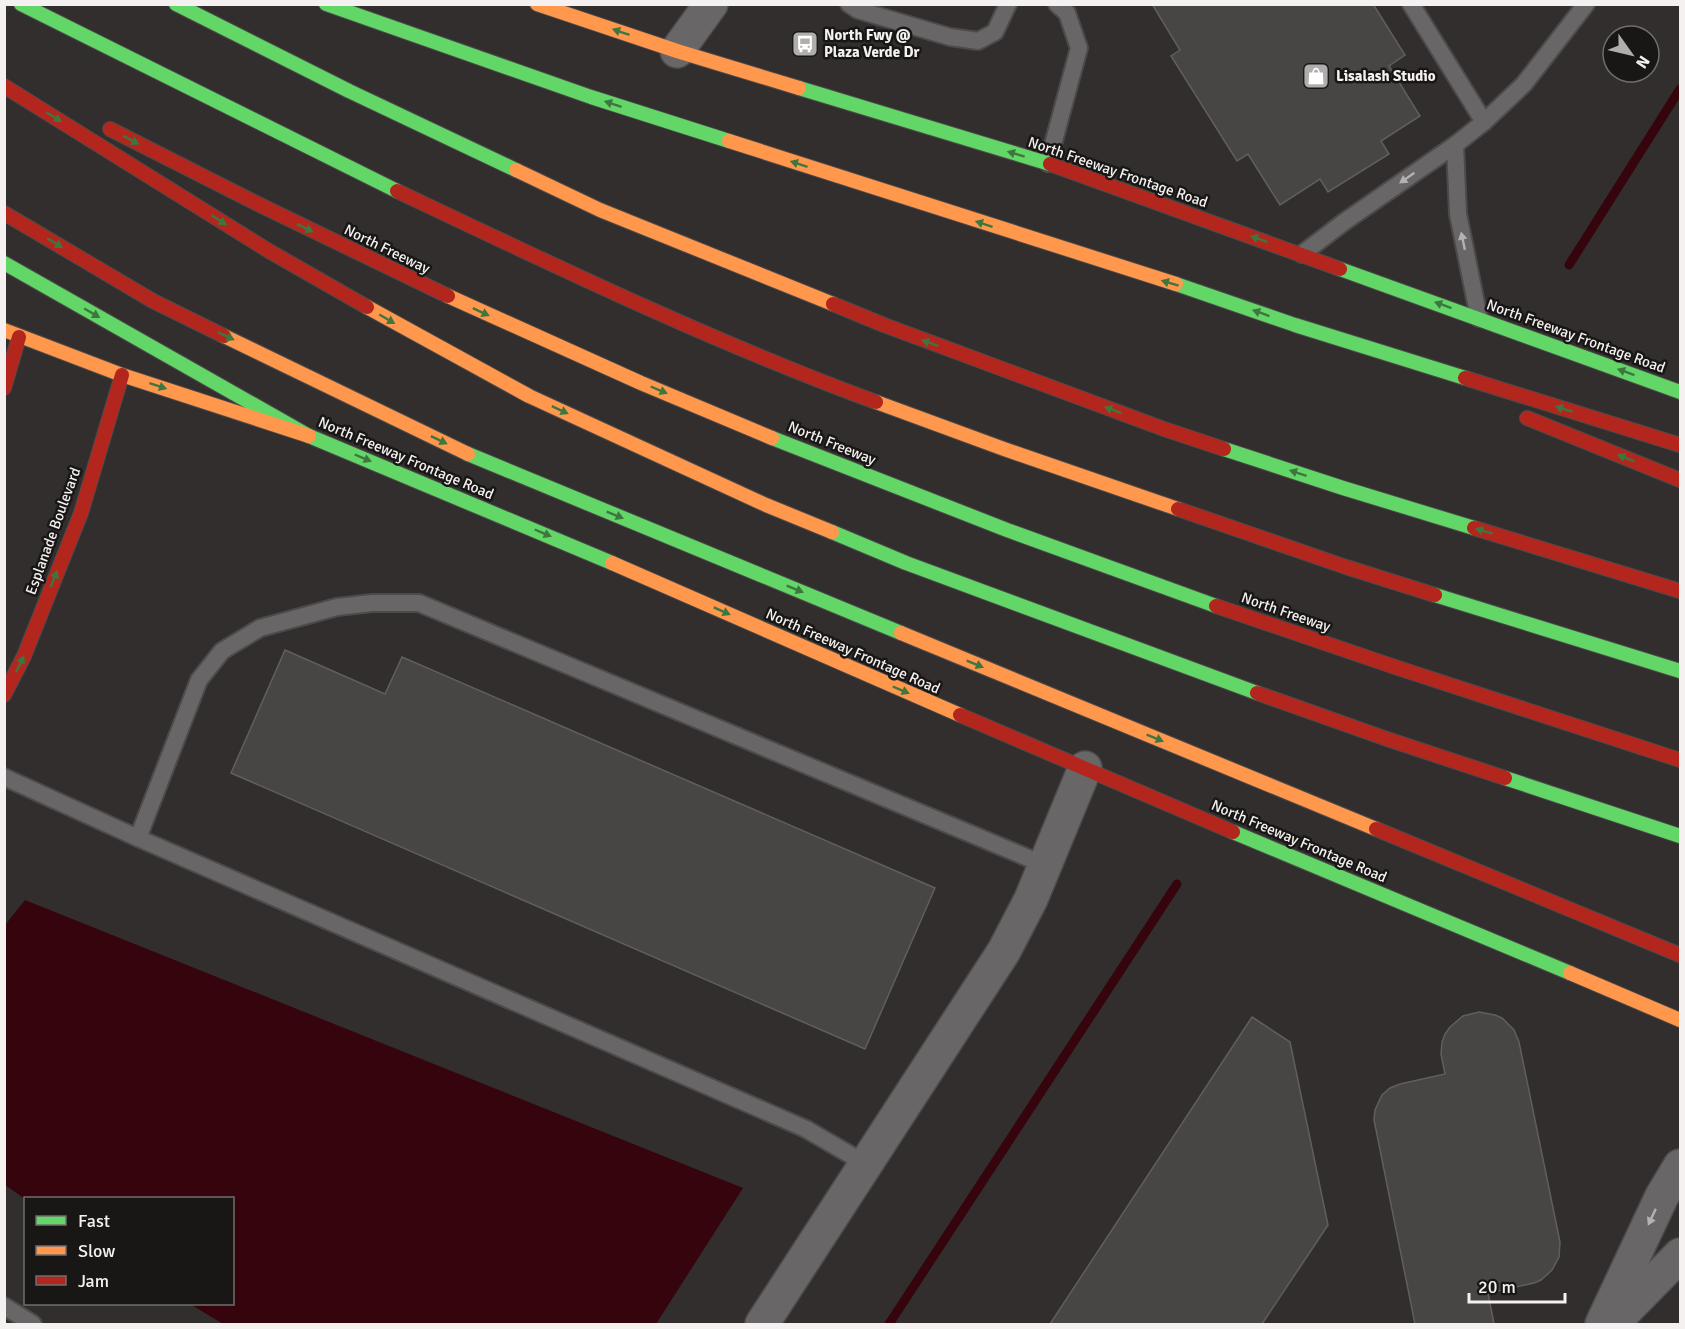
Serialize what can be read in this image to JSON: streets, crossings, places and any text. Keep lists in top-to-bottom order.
{
  "streets": {
    "main road": ["North Freeway Frontage Road", "North Freeway", "Esplanade Boulevard"]
  },
  "crossings": [
    ["North Freeway Frontage Road", "Esplanade Boulevard"]
  ],
  "one_way": ["Esplanade Boulevard"],
  "places": {
    "bus stop": ["North Fwy @ Plaza Verde Dr"],
    "shop": ["Lisalash Studio"]
  },
  "legend": ["Fast", "Slow", "Jam"],
  "scale_bar": "20 m",
  "north": "bottom right"
}
